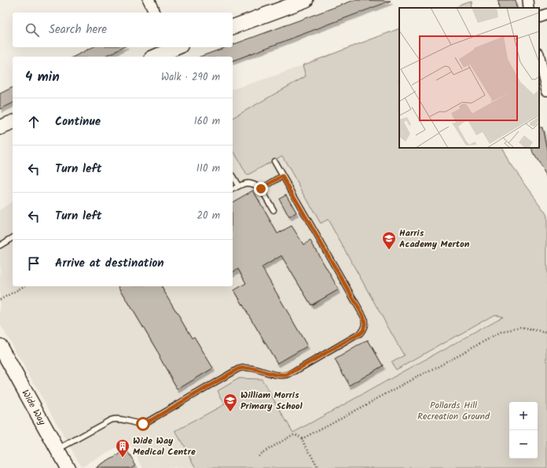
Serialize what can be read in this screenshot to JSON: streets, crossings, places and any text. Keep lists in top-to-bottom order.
{
  "streets": {
    "street": ["Wide Way"]
  },
  "parks": ["Pollards Hill Recreation Ground"],
  "places": {
    "school or university": ["Harris Academy Merton", "William Morris Primary School"],
    "building": ["Wide Way Medical Centre"]
  },
  "page": {
    "search": "Search here",
    "heading": ["4 min", "Walk · 290 m"],
    "list": [
      ["Continue", "160 m"],
      ["Turn left", "110 m"],
      ["Turn left", "20 m"],
      "Arrive at destination"
    ],
    "map_buttons": ["+", "−"]
  }
}
